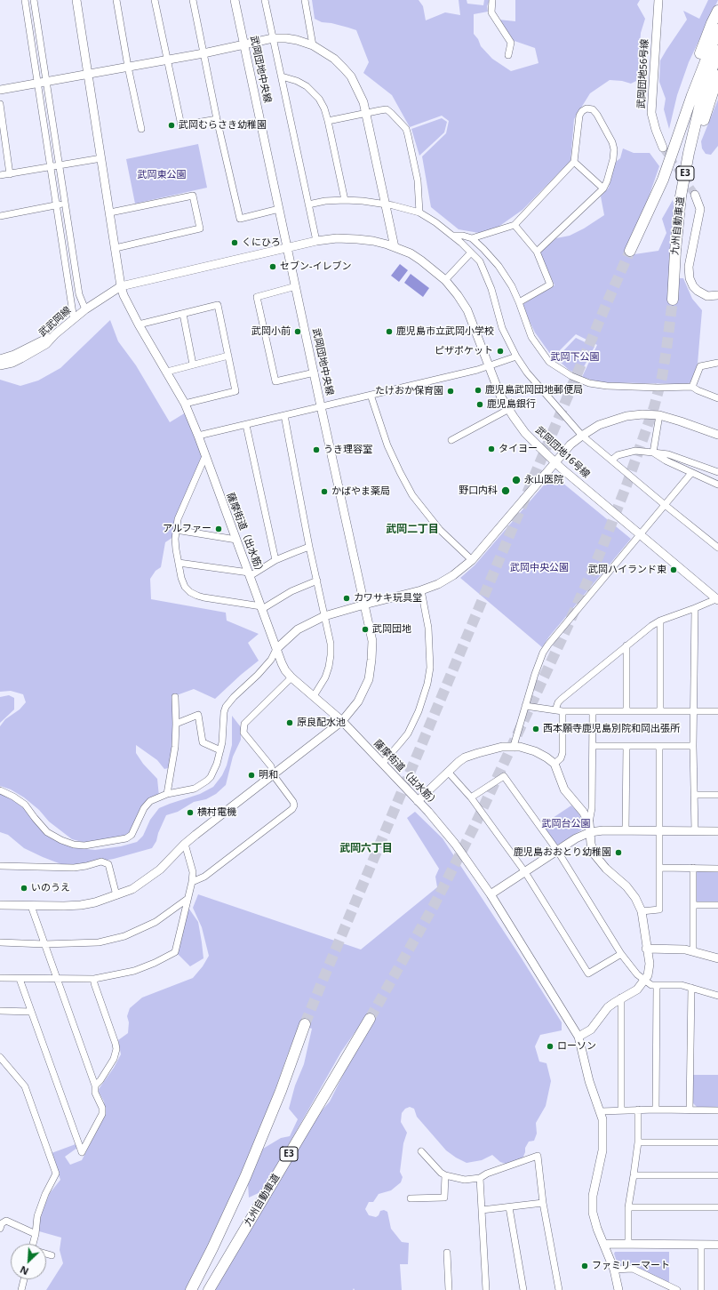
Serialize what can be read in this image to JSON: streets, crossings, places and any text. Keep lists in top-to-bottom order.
{
  "streets": {
    "highway": ["E3", "九州自動車道"],
    "street": [
      "武岡団地中央線",
      "武岡団地56号線",
      "武武岡線",
      "武岡団地16号線",
      "薩摩街道（出水筋）"
    ]
  },
  "crossings": [
    ["武岡団地中央線", "武岡団地16号線"],
    ["武岡団地中央線", "薩摩街道（出水筋）"],
    ["武武岡線", "武岡団地16号線"],
    ["武武岡線", "薩摩街道（出水筋）"],
    ["武岡団地16号線", "薩摩街道（出水筋）"]
  ],
  "districts": ["武岡二丁目", "武岡六丁目"],
  "parks": [
    "武岡東公園",
    "武岡下公園",
    "武岡中央公園",
    "武岡台公園"
  ],
  "places": [
    "武岡むらさき幼稚園",
    "くにひろ",
    "セブン-イレブン",
    "武岡小前",
    "鹿児島市立武岡小学校",
    "ピザポケット",
    "鹿児島武岡団地郵便局",
    "たけおか保育園",
    "鹿児島銀行",
    "タイヨー",
    "うき理容室",
    "永山医院",
    "野口内科",
    "かばやま薬局",
    "アルファー",
    "武岡ハイランド東",
    "カワサキ玩具堂",
    "武岡団地",
    "原良配水池",
    "西本願寺鹿児島別院和岡出張所",
    "明和",
    "横村電機",
    "鹿児島おおとり幼稚園",
    "いのうえ",
    "ローソン",
    "ファミリーマート"
  ],
  "north": "bottom left"
}
